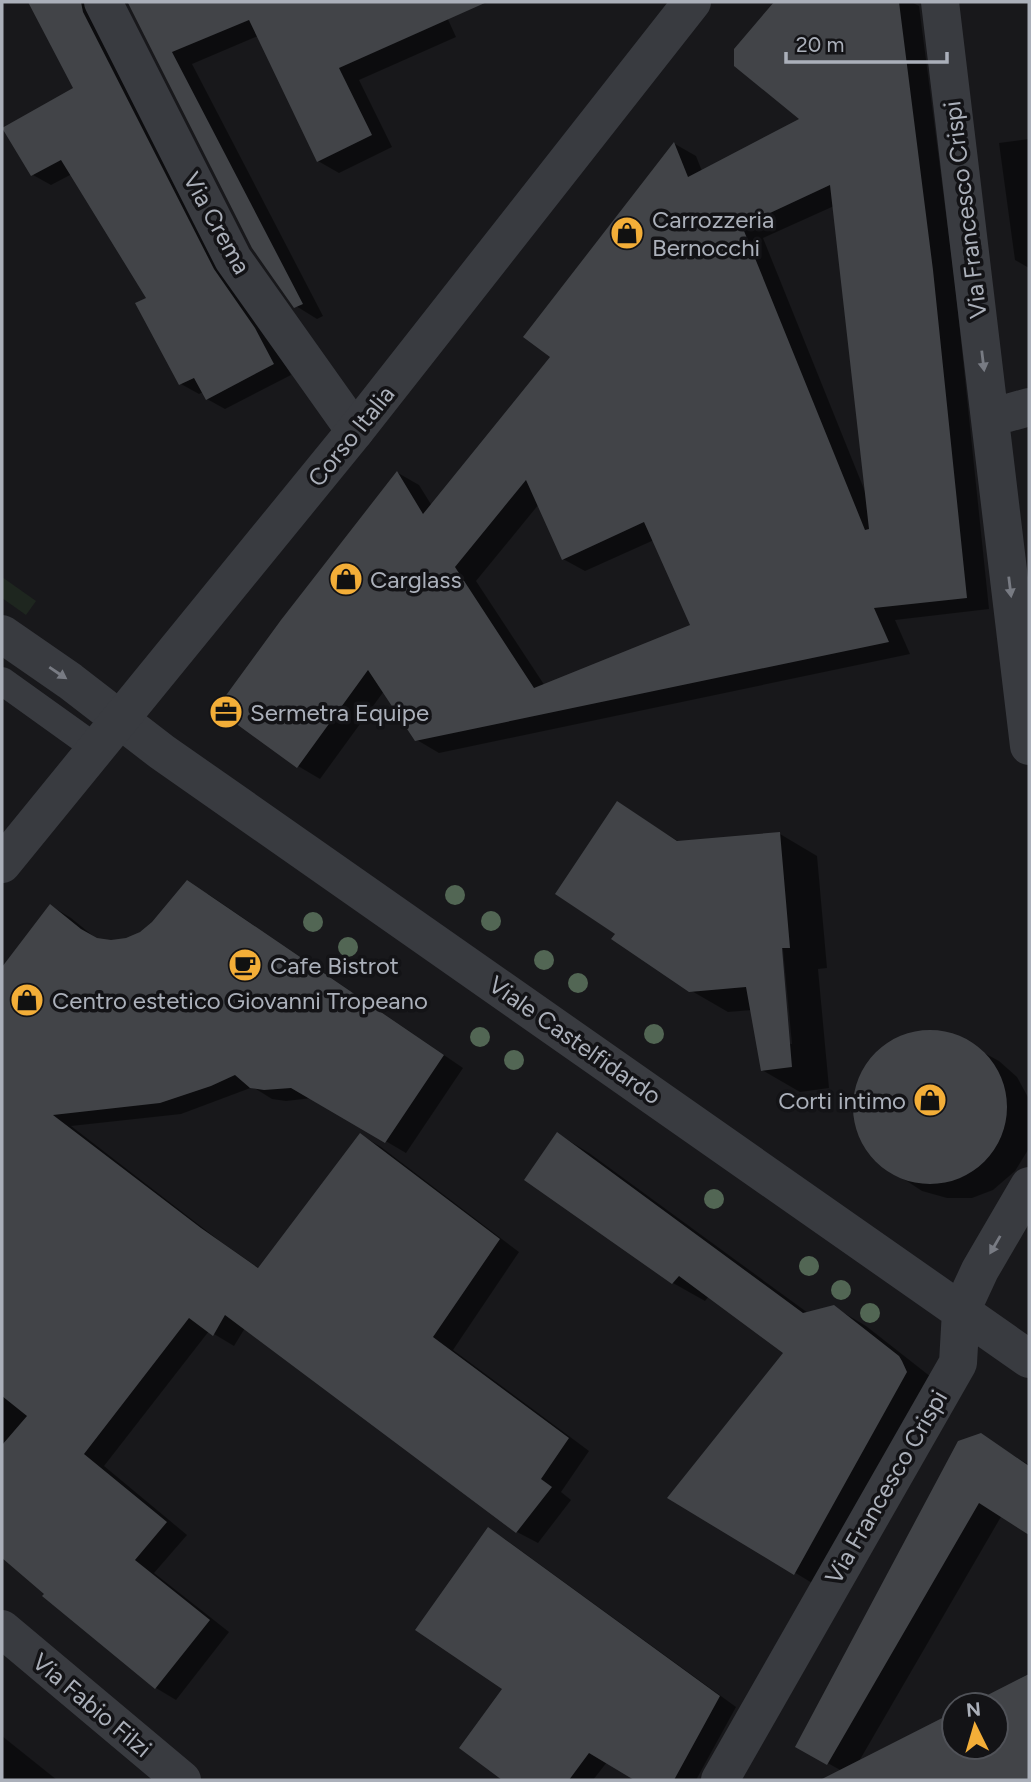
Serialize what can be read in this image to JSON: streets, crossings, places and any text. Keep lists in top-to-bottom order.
{
  "streets": {
    "street": [
      "Via Francesco Crispi",
      "Via Crema",
      "Corso Italia",
      "Viale Castelfidardo",
      "Via Fabio Filzi"
    ]
  },
  "crossings": [
    ["Via Francesco Crispi", "Viale Castelfidardo"],
    ["Via Crema", "Corso Italia"],
    ["Corso Italia", "Viale Castelfidardo"]
  ],
  "one_way": ["Via Francesco Crispi"],
  "places": {
    "shop": [
      "Carrozzeria Bernocchi",
      "Carglass",
      "Centro estetico Giovanni Tropeano",
      "Corti intimo"
    ],
    "office": ["Sermetra Equipe"],
    "cafe": ["Cafe Bistrot"]
  },
  "scale_bar": "20 m",
  "north": "top"
}
